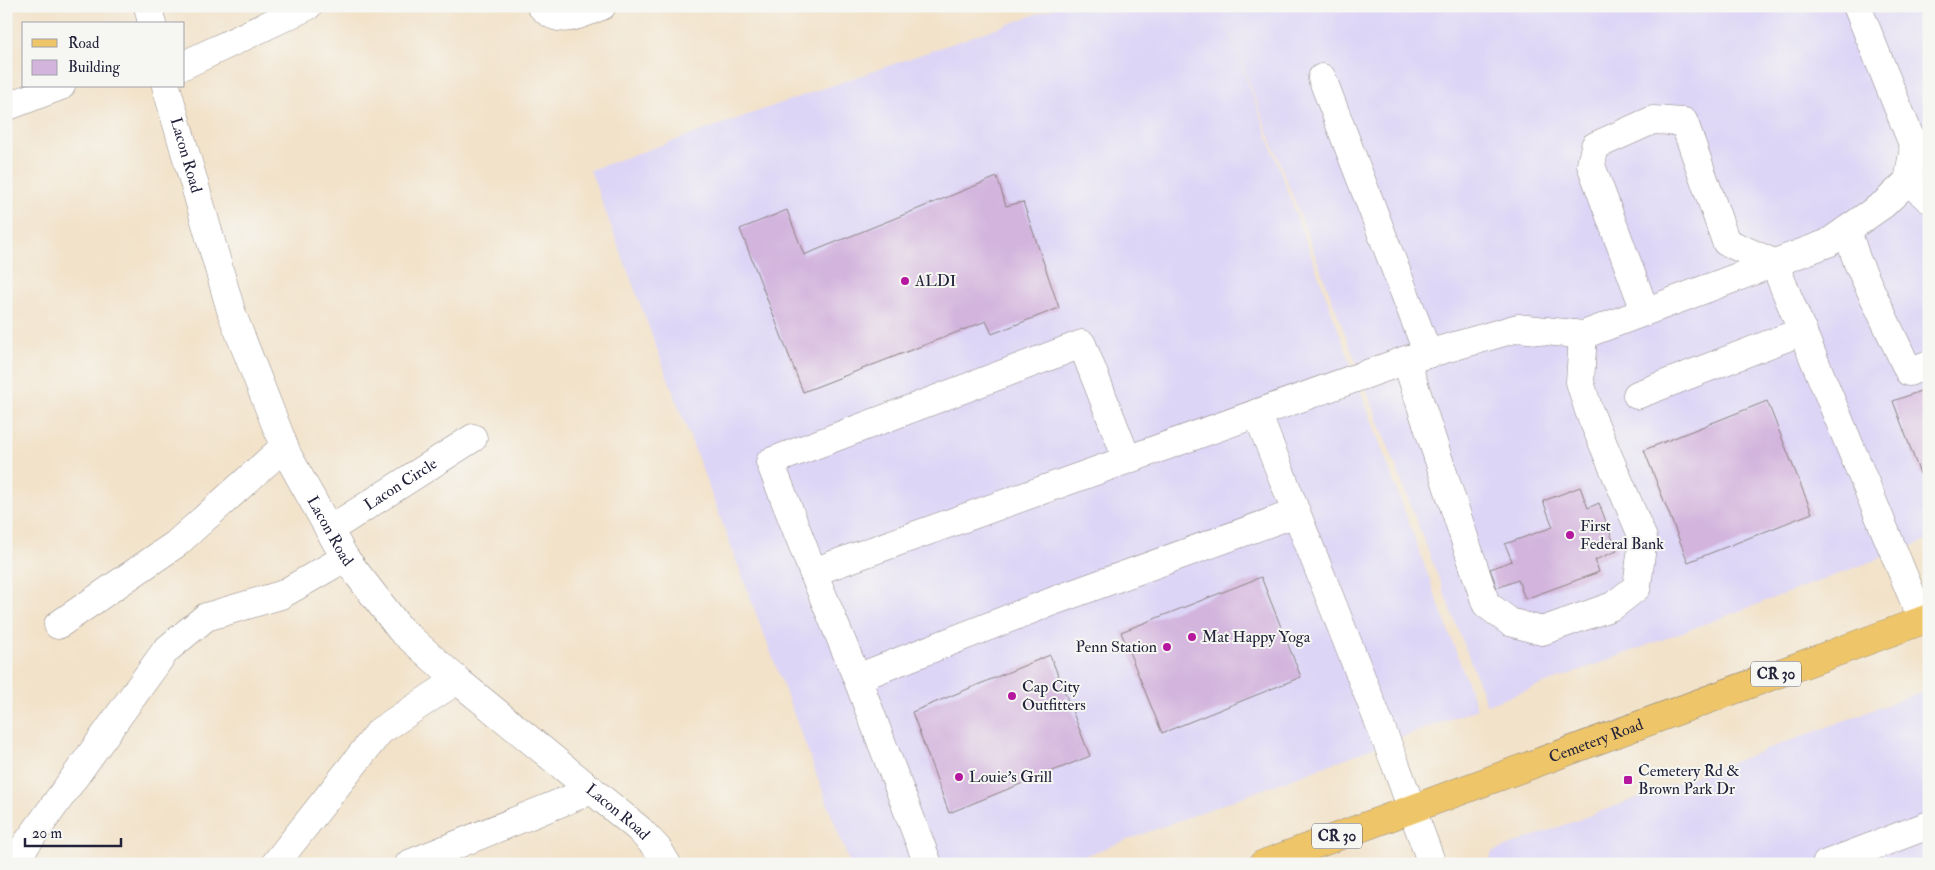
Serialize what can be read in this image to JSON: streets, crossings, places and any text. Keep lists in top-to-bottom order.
{
  "streets": {
    "main road": ["CR 30", "Cemetery Road"],
    "street": ["Lacon Road", "Lacon Circle"]
  },
  "crossings": [
    ["Lacon Road", "Lacon Circle"]
  ],
  "places": {
    "other": [
      "ALDI",
      "First Federal Bank",
      "Mat Happy Yoga",
      "Penn Station",
      "Cap City Outfitters",
      "Louie's Grill"
    ],
    "transit": ["Cemetery Rd & Brown Park Dr"]
  },
  "legend": ["Road", "Building"],
  "scale_bar": "20 m"
}
